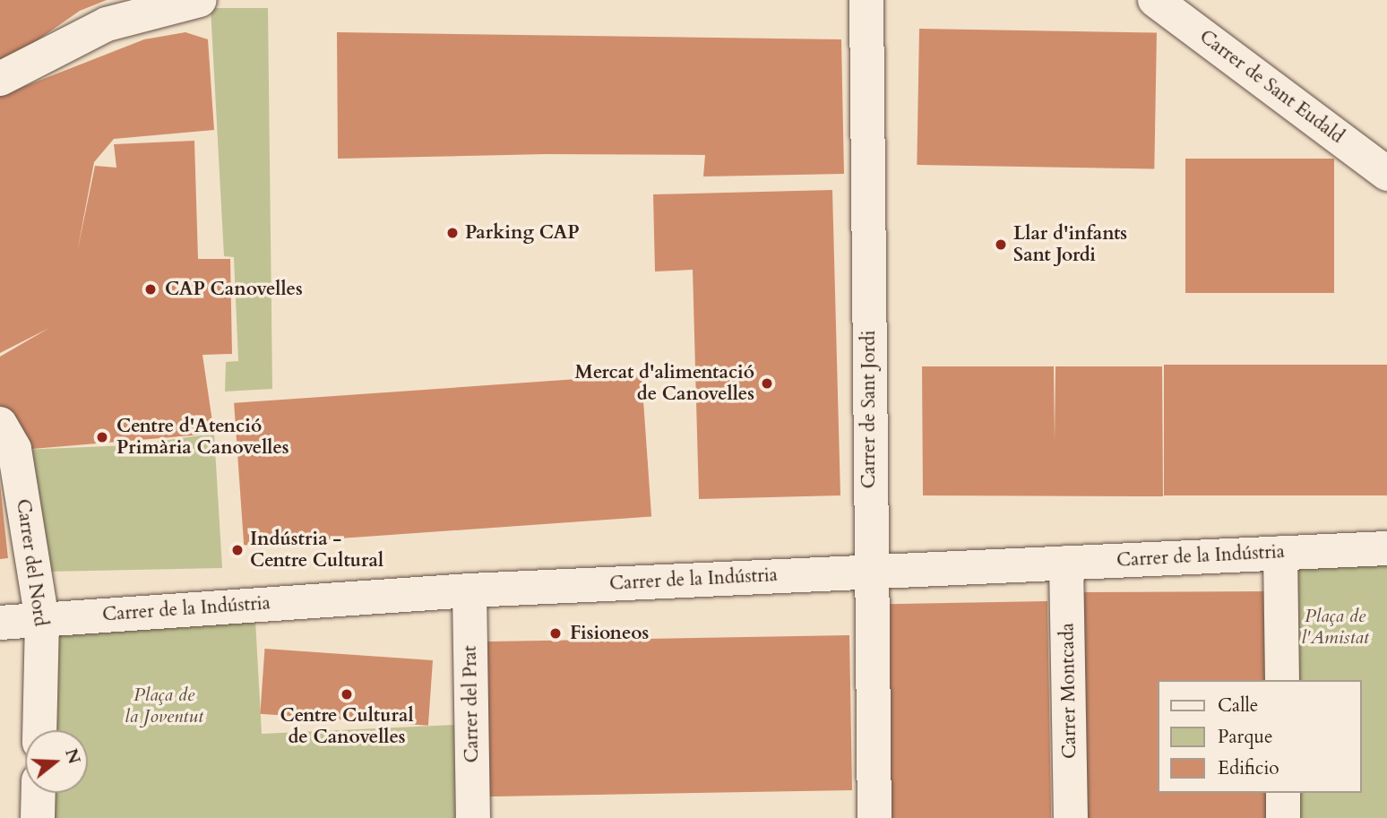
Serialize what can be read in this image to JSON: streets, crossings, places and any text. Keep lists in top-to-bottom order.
{
  "streets": {
    "street": [
      "Carrer de Sant Eudald",
      "Carrer de Sant Jordi",
      "Carrer de la Indústria",
      "Carrer del Nord",
      "Carrer Montcada",
      "Carrer del Prat"
    ]
  },
  "crossings": [
    ["Carrer de Sant Jordi", "Carrer de la Indústria"],
    ["Carrer de la Indústria", "Carrer del Nord"],
    ["Carrer de la Indústria", "Carrer Montcada"],
    ["Carrer de la Indústria", "Carrer del Prat"]
  ],
  "parks": ["Plaça de l'Amistat", "Plaça de la Joventut"],
  "places": [
    "Parking CAP",
    "Llar d'infants Sant Jordi",
    "CAP Canovelles",
    "Mercat d'alimentació de Canovelles",
    "Centre d'Atenció Primària Canovelles",
    "Indústria - Centre Cultural",
    "Fisioneos",
    "Centre Cultural de Canovelles"
  ],
  "legend": ["Calle", "Parque", "Edificio"],
  "north": "right"
}
